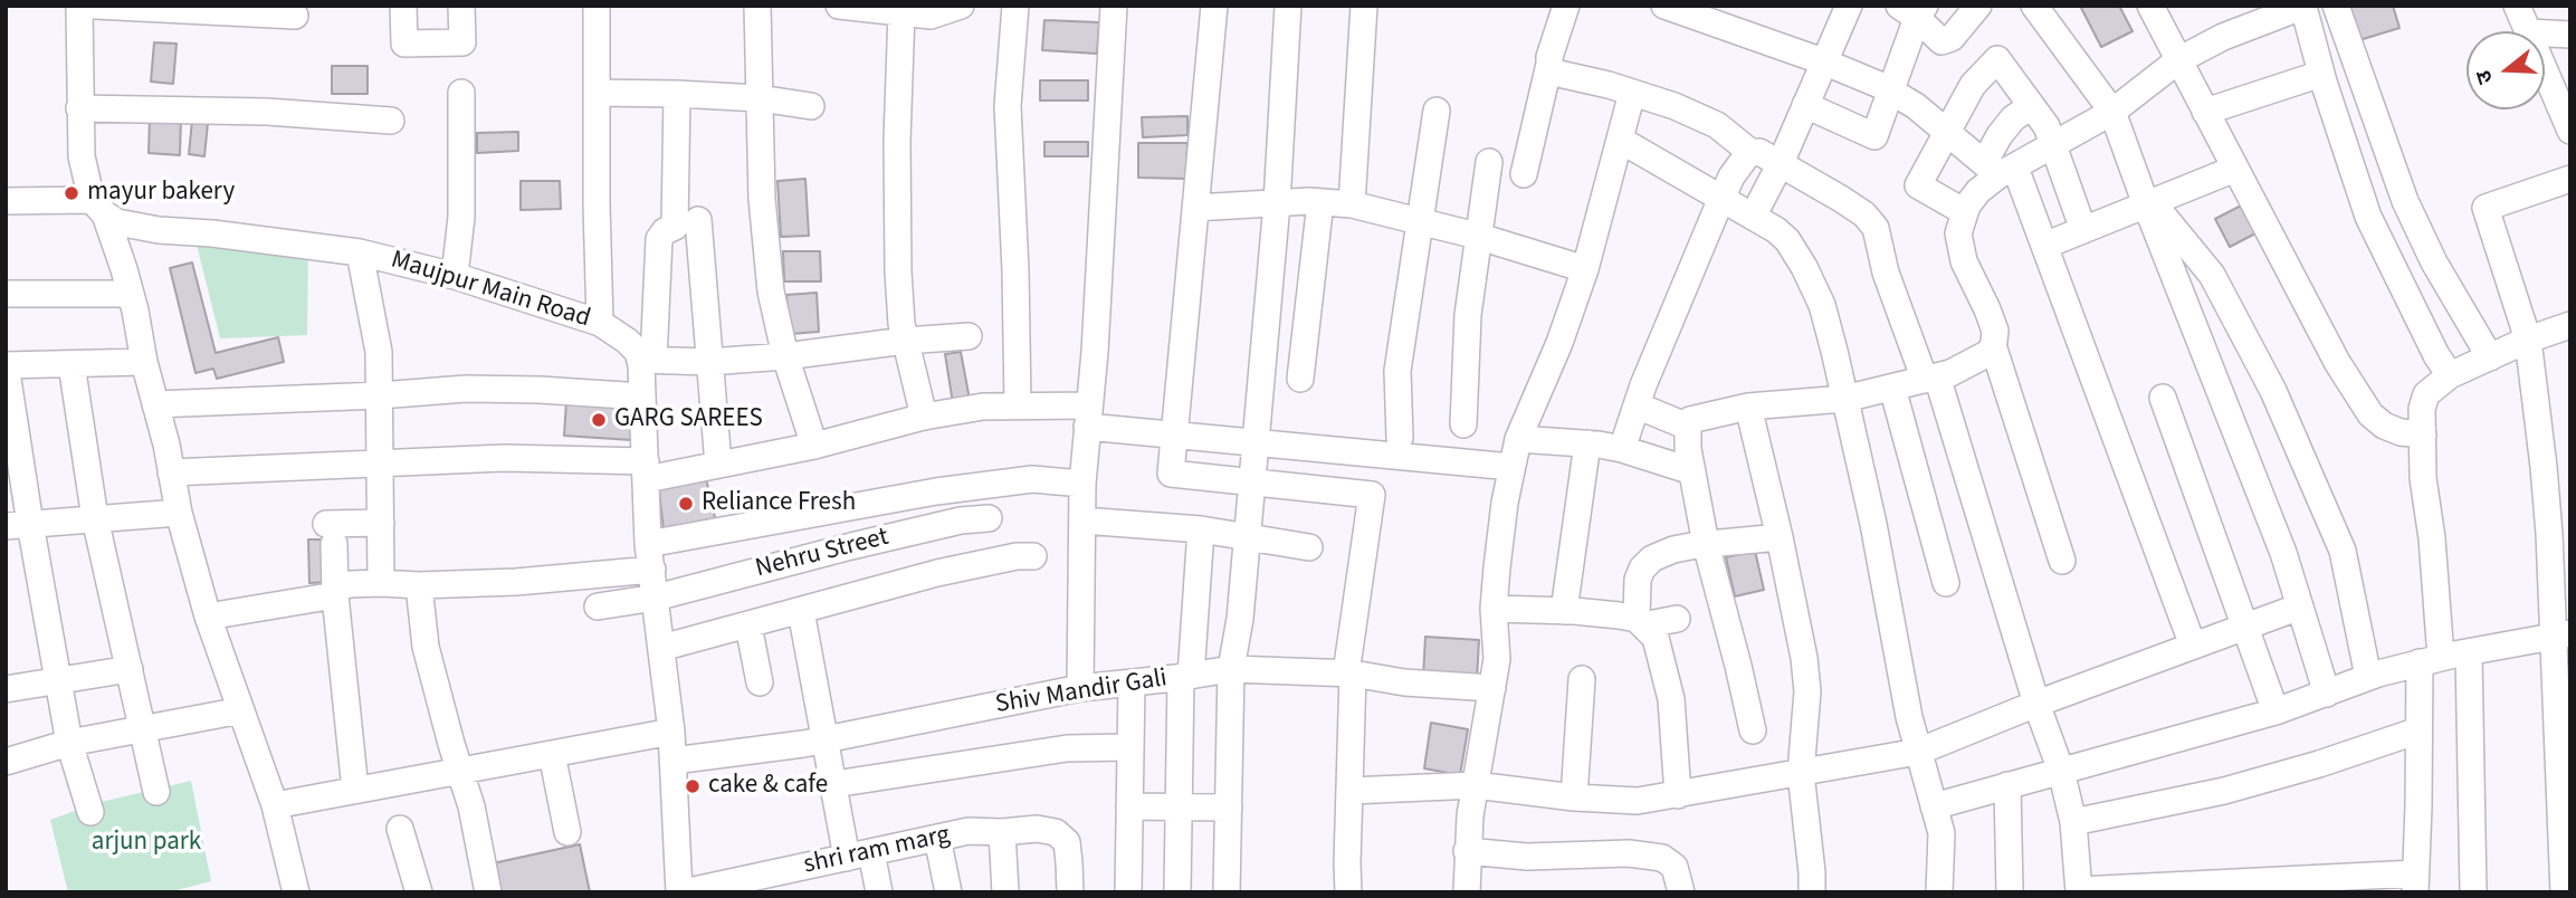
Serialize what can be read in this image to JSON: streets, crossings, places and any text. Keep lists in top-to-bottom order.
{
  "streets": {
    "street": [
      "Maujpur Main Road",
      "Nehru Street",
      "Shiv Mandir Gali",
      "shri ram marg"
    ]
  },
  "parks": ["arjun park"],
  "places": [
    "mayur bakery",
    "GARG SAREES",
    "Reliance Fresh",
    "cake & cafe"
  ],
  "north": "left"
}
